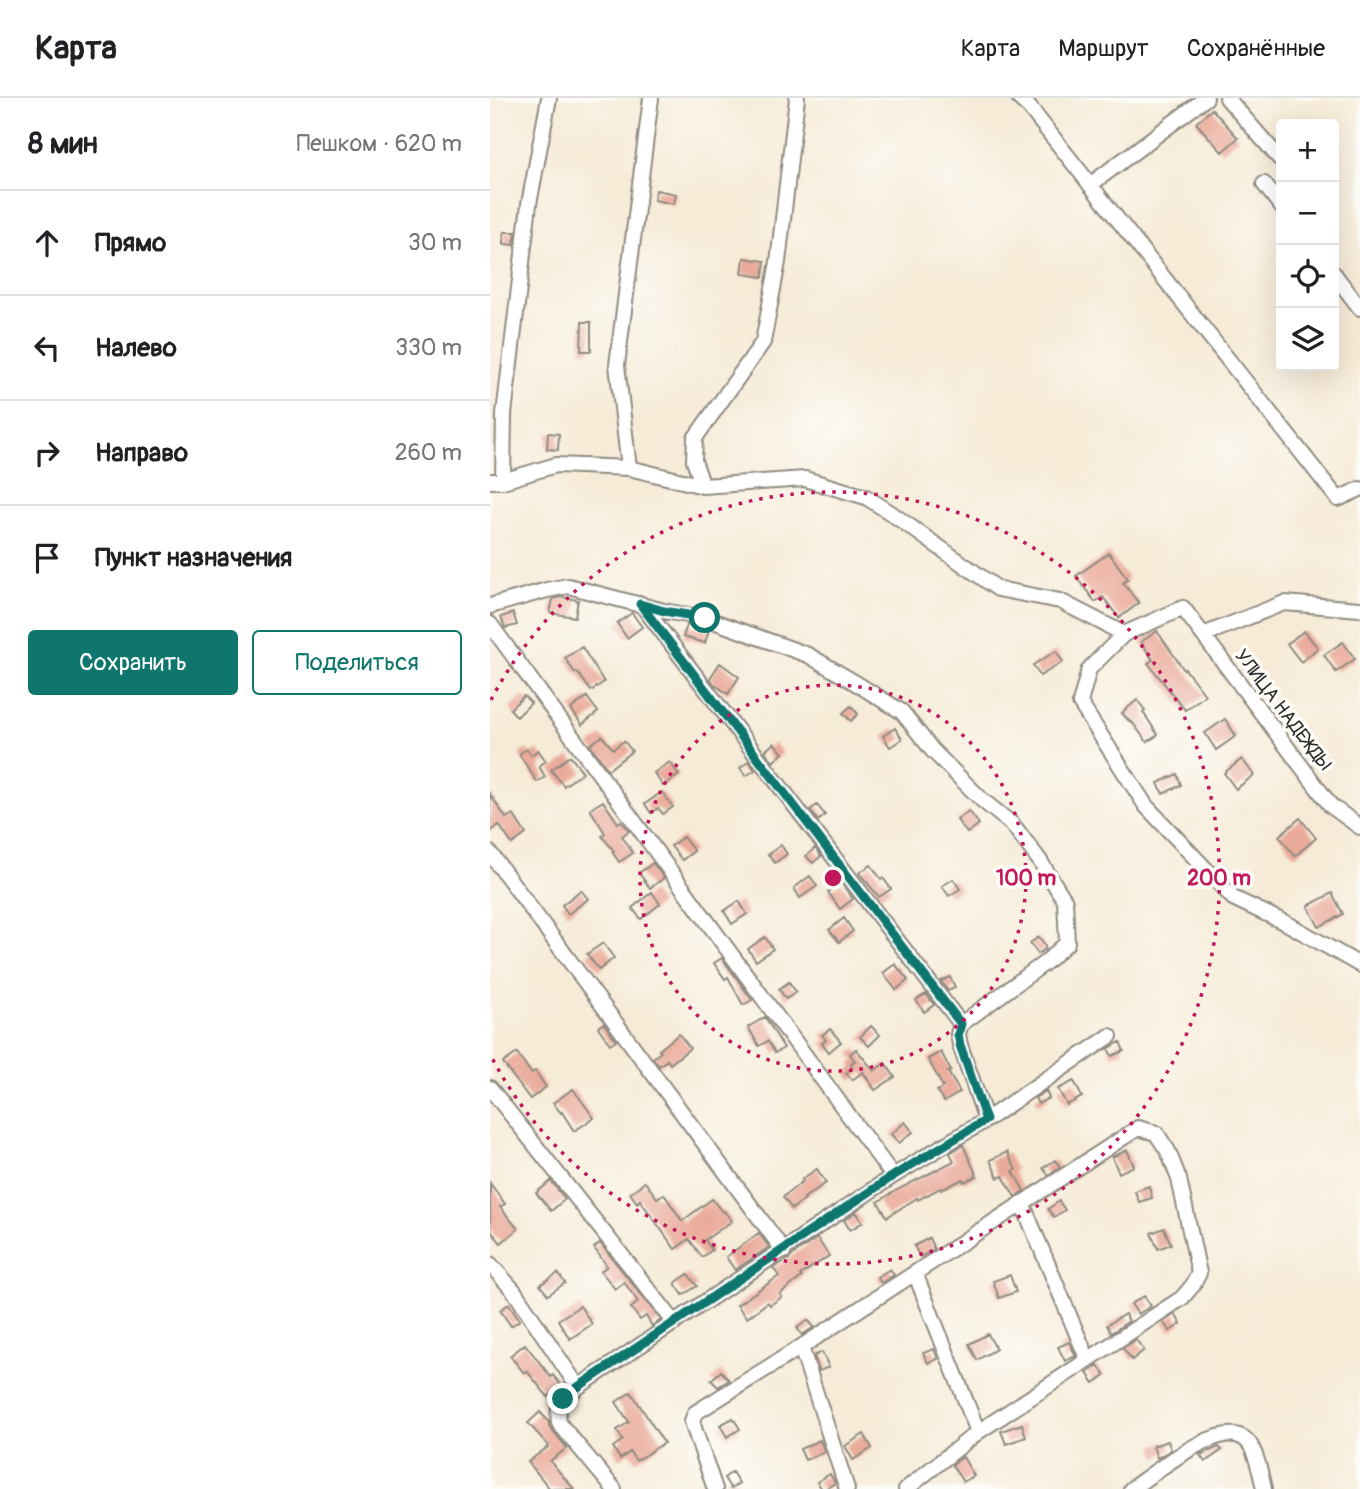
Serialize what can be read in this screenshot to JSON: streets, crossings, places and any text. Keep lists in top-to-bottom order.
{
  "streets": {
    "street": ["УЛИЦА НАДЕЖДЫ"]
  },
  "page": {
    "header": "Карта",
    "nav": ["Карта", "Маршрут", "Сохранённые"],
    "heading": ["8 мин", "Пешком · 620 m"],
    "map_buttons": ["+", "−"],
    "list": [
      ["Прямо", "30 m"],
      ["Налево", "330 m"],
      ["Направо", "260 m"],
      "Пункт назначения"
    ],
    "buttons": ["Сохранить", "Поделиться"]
  },
  "rings": ["100 m", "200 m"]
}
